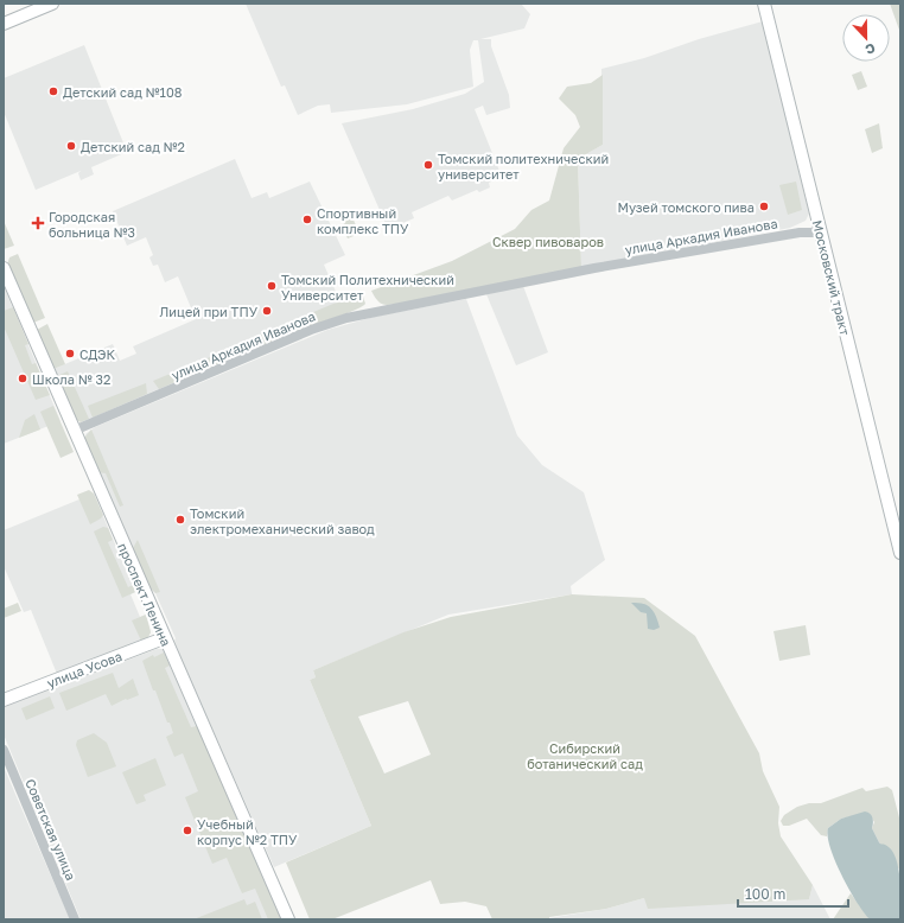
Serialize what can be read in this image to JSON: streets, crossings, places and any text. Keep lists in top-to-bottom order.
{
  "streets": {
    "main road": ["Московский тракт", "проспект Ленина", "улица Усова"],
    "street": ["улица Аркадия Иванова", "Советская улица"]
  },
  "crossings": [
    ["улица Аркадия Иванова", "Московский тракт"],
    ["улица Аркадия Иванова", "проспект Ленина"],
    ["проспект Ленина", "улица Усова"]
  ],
  "parks": ["Сквер пивоваров", "Сибирский ботанический сад"],
  "places": {
    "other": [
      "Детский сад №108",
      "Детский сад №2",
      "Томский политехнический университет",
      "Музей томского пива",
      "Спортивный комплекс ТПУ",
      "Томский Политехнический Университет",
      "Лицей при ТПУ",
      "СДЭК",
      "Школа № 32",
      "Томский электромеханический завод",
      "Учебный корпус №2 ТПУ"
    ],
    "health": ["Городская больница №3"]
  },
  "scale_bar": "100 m",
  "north": "bottom"
}
